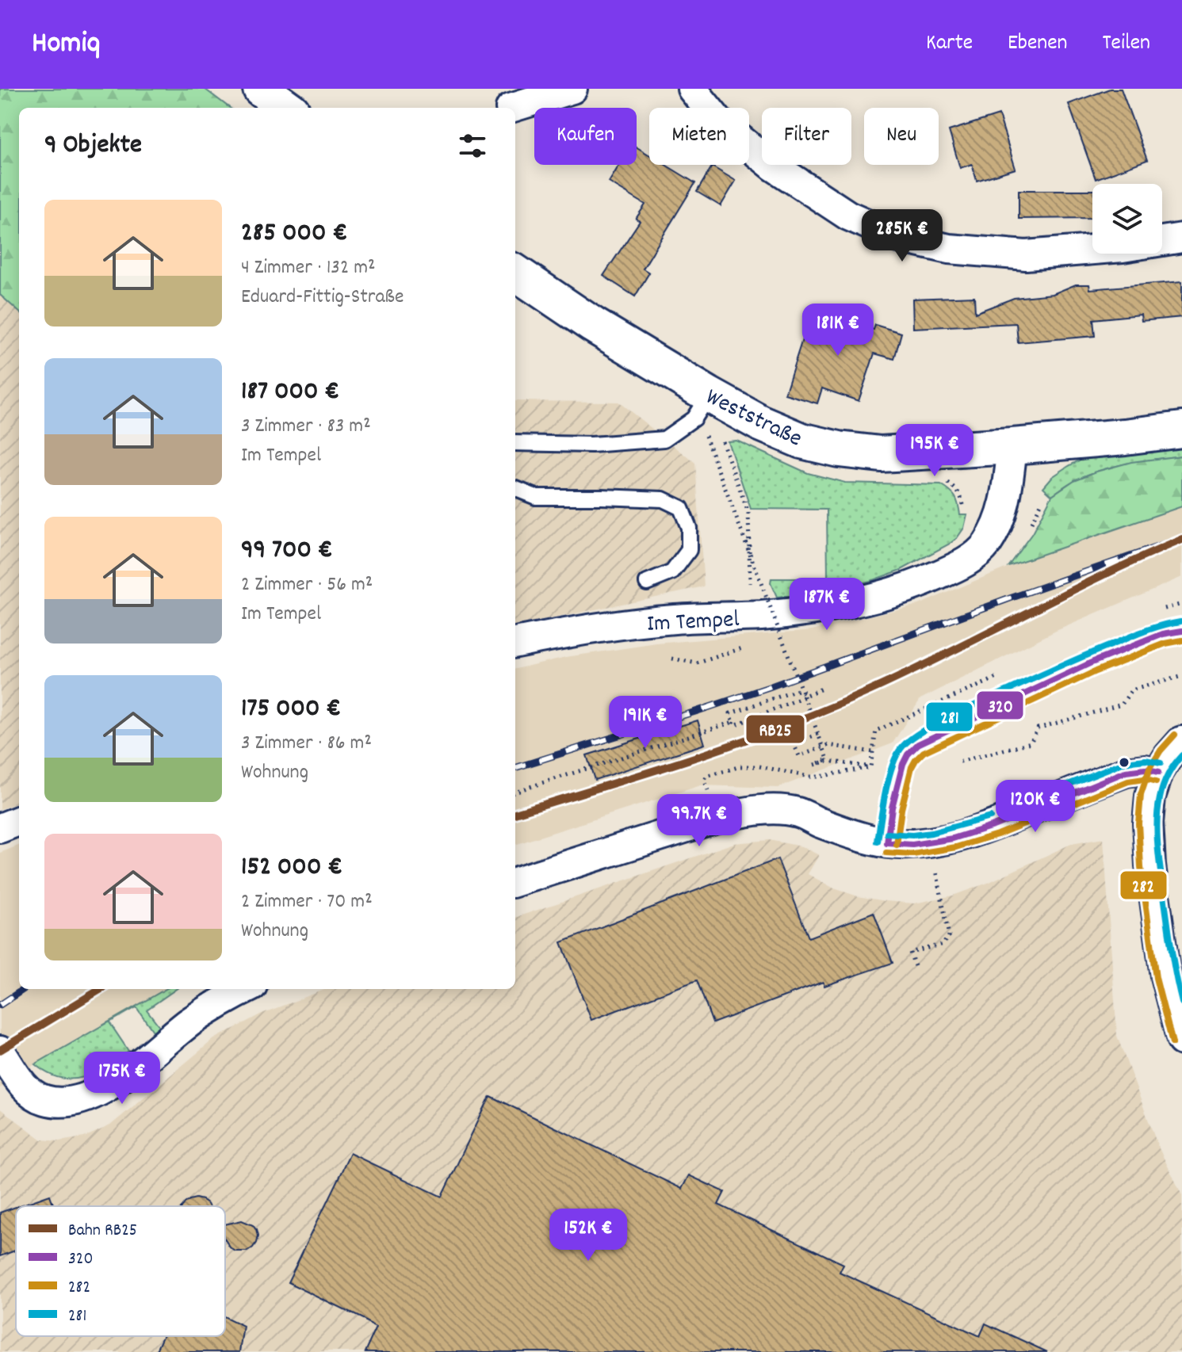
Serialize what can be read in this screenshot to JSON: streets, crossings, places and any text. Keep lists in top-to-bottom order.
{
  "streets": {
    "main road": ["Weststraße"],
    "street": ["Im Tempel"]
  },
  "crossings": [
    ["Weststraße", "Im Tempel"]
  ],
  "lines": [
    "rail line RB25",
    "transit line 281",
    "transit line 320",
    "transit line 282"
  ],
  "legend": [
    "Bahn RB25",
    "320",
    "282",
    "281"
  ],
  "page": {
    "header": "Homiq",
    "nav": ["Karte", "Ebenen", "Teilen"],
    "chip": [
      "Kaufen",
      "Mieten",
      "Filter",
      "Neu"
    ],
    "heading": "9 Objekte",
    "list": [
      {
        "name": "285 000 €",
        "note": "4 Zimmer · 132 m² · Eduard-Fittig-Straße"
      },
      {
        "name": "187 000 €",
        "note": "3 Zimmer · 83 m² · Im Tempel"
      },
      {
        "name": "99 700 €",
        "note": "2 Zimmer · 56 m² · Im Tempel"
      },
      {
        "name": "175 000 €",
        "note": "3 Zimmer · 86 m² · Wohnung"
      },
      {
        "name": "152 000 €",
        "note": "2 Zimmer · 70 m² · Wohnung"
      }
    ],
    "price": [
      "285K €",
      "181K €",
      "195K €",
      "187K €",
      "191K €",
      "120K €",
      "99.7K €",
      "175K €",
      "152K €"
    ]
  }
}
